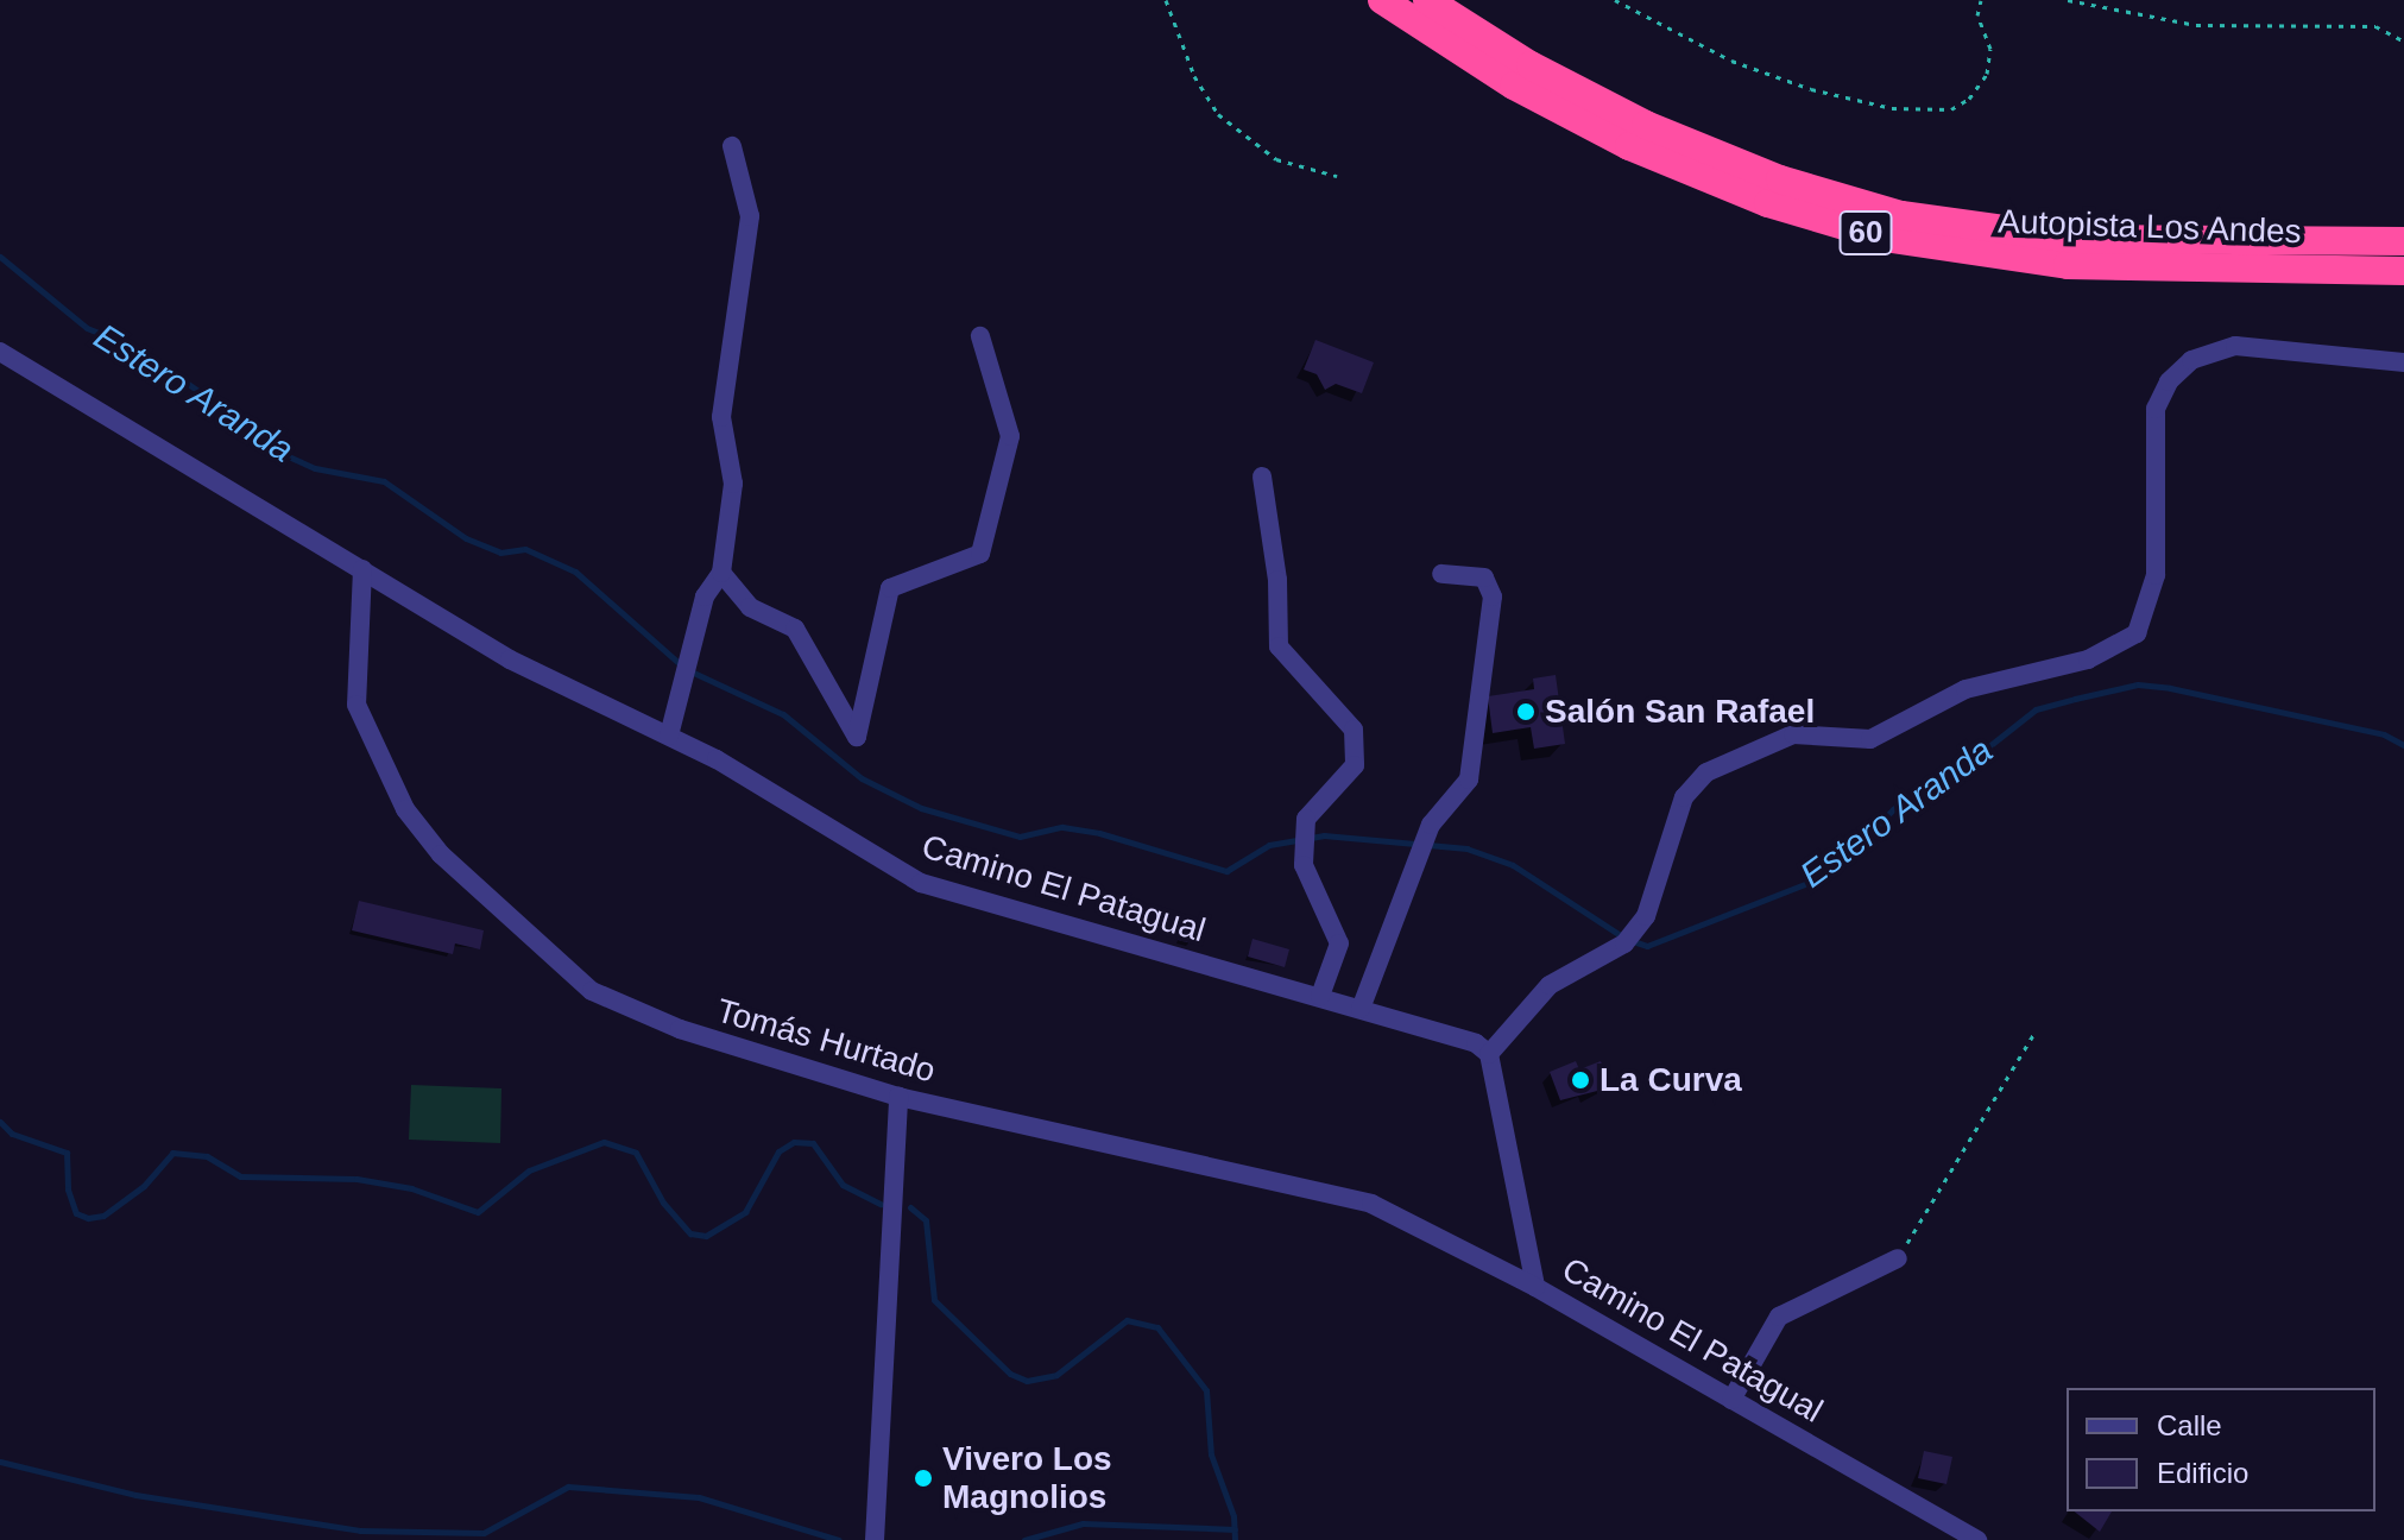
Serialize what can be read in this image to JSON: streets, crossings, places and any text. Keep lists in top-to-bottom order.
{
  "streets": {
    "highway": ["Autopista Los Andes", "60"],
    "street": ["Camino El Patagual", "Tomás Hurtado"]
  },
  "crossings": [
    ["Camino El Patagual", "Tomás Hurtado"]
  ],
  "water": ["Estero Aranda"],
  "places": ["Salón San Rafael", "La Curva", "Vivero Los Magnolios"],
  "legend": ["Calle", "Edificio"]
}
